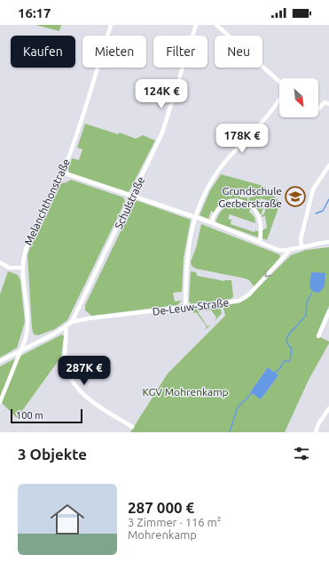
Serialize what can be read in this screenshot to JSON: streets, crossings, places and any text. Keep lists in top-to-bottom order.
{
  "streets": {
    "street": ["Melanchthonstraße", "Schulstraße", "De-Leuw-Straße"]
  },
  "crossings": [
    ["Melanchthonstraße", "Schulstraße"],
    ["Schulstraße", "De-Leuw-Straße"]
  ],
  "one_way": ["De-Leuw-Straße"],
  "parks": ["KGV Mohrenkamp"],
  "places": {
    "school or university": ["Grundschule Gerberstraße"]
  },
  "scale_bar": "100 m",
  "north": "bottom right",
  "page": {
    "status": "16:17",
    "chip": [
      "Kaufen",
      "Mieten",
      "Filter",
      "Neu"
    ],
    "price": ["124K €", "178K €", "287K €"],
    "scale": "100 m",
    "heading": "3 Objekte",
    "list": [
      {
        "name": "287 000 €",
        "note": "3 Zimmer · 116 m² · Mohrenkamp"
      }
    ]
  }
}
